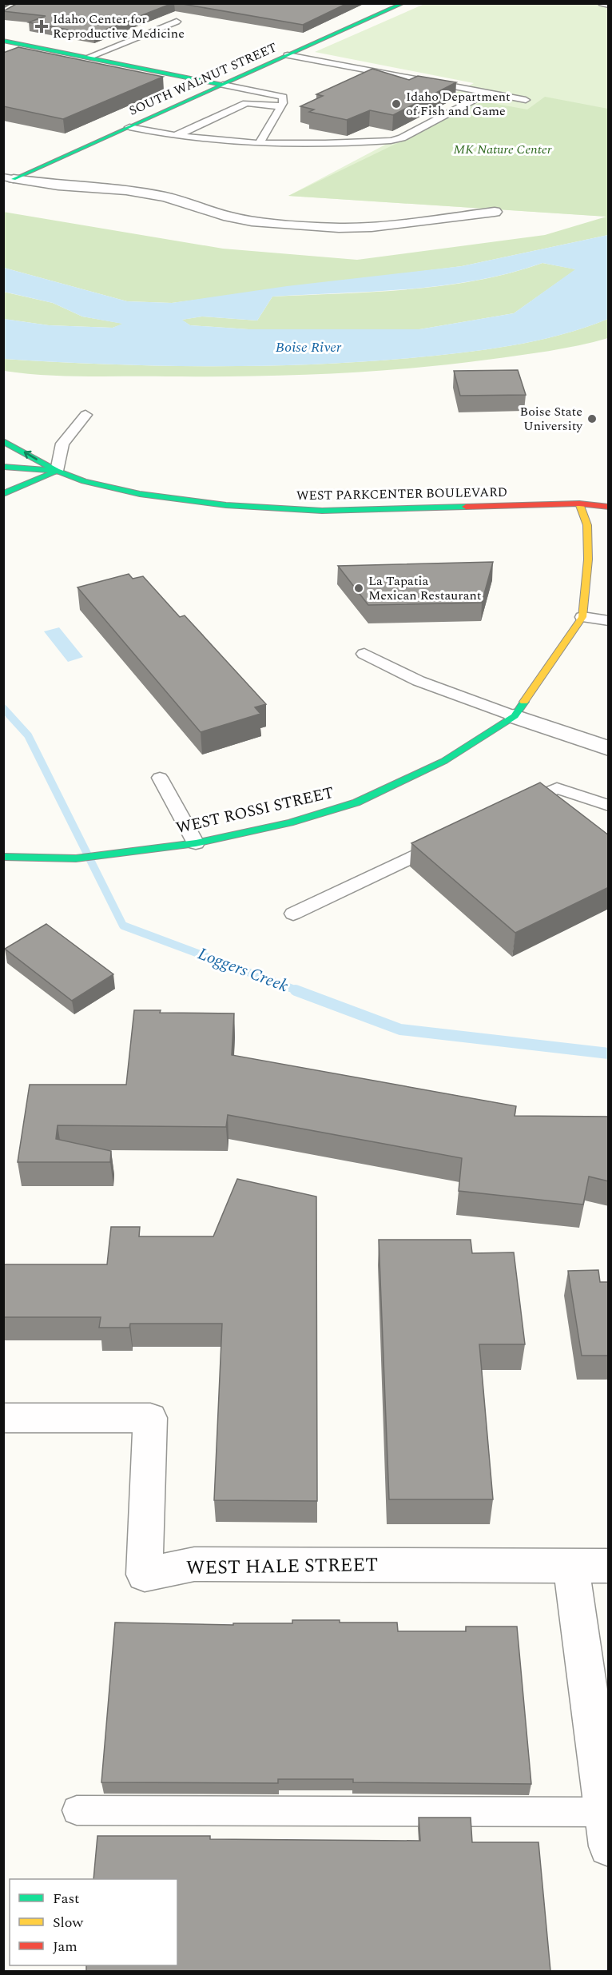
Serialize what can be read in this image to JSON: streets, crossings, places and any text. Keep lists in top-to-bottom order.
{
  "streets": {
    "street": [
      "SOUTH WALNUT STREET",
      "WEST PARKCENTER BOULEVARD",
      "WEST ROSSI STREET",
      "WEST HALE STREET"
    ]
  },
  "crossings": [
    ["WEST PARKCENTER BOULEVARD", "WEST ROSSI STREET"]
  ],
  "water": ["Boise River", "Loggers Creek"],
  "parks": ["MK Nature Center"],
  "places": {
    "health": ["Idaho Center for Reproductive Medicine"],
    "other": ["Idaho Department of Fish and Game", "Boise State University", "La Tapatia Mexican Restaurant"]
  },
  "legend": ["Fast", "Slow", "Jam"]
}
